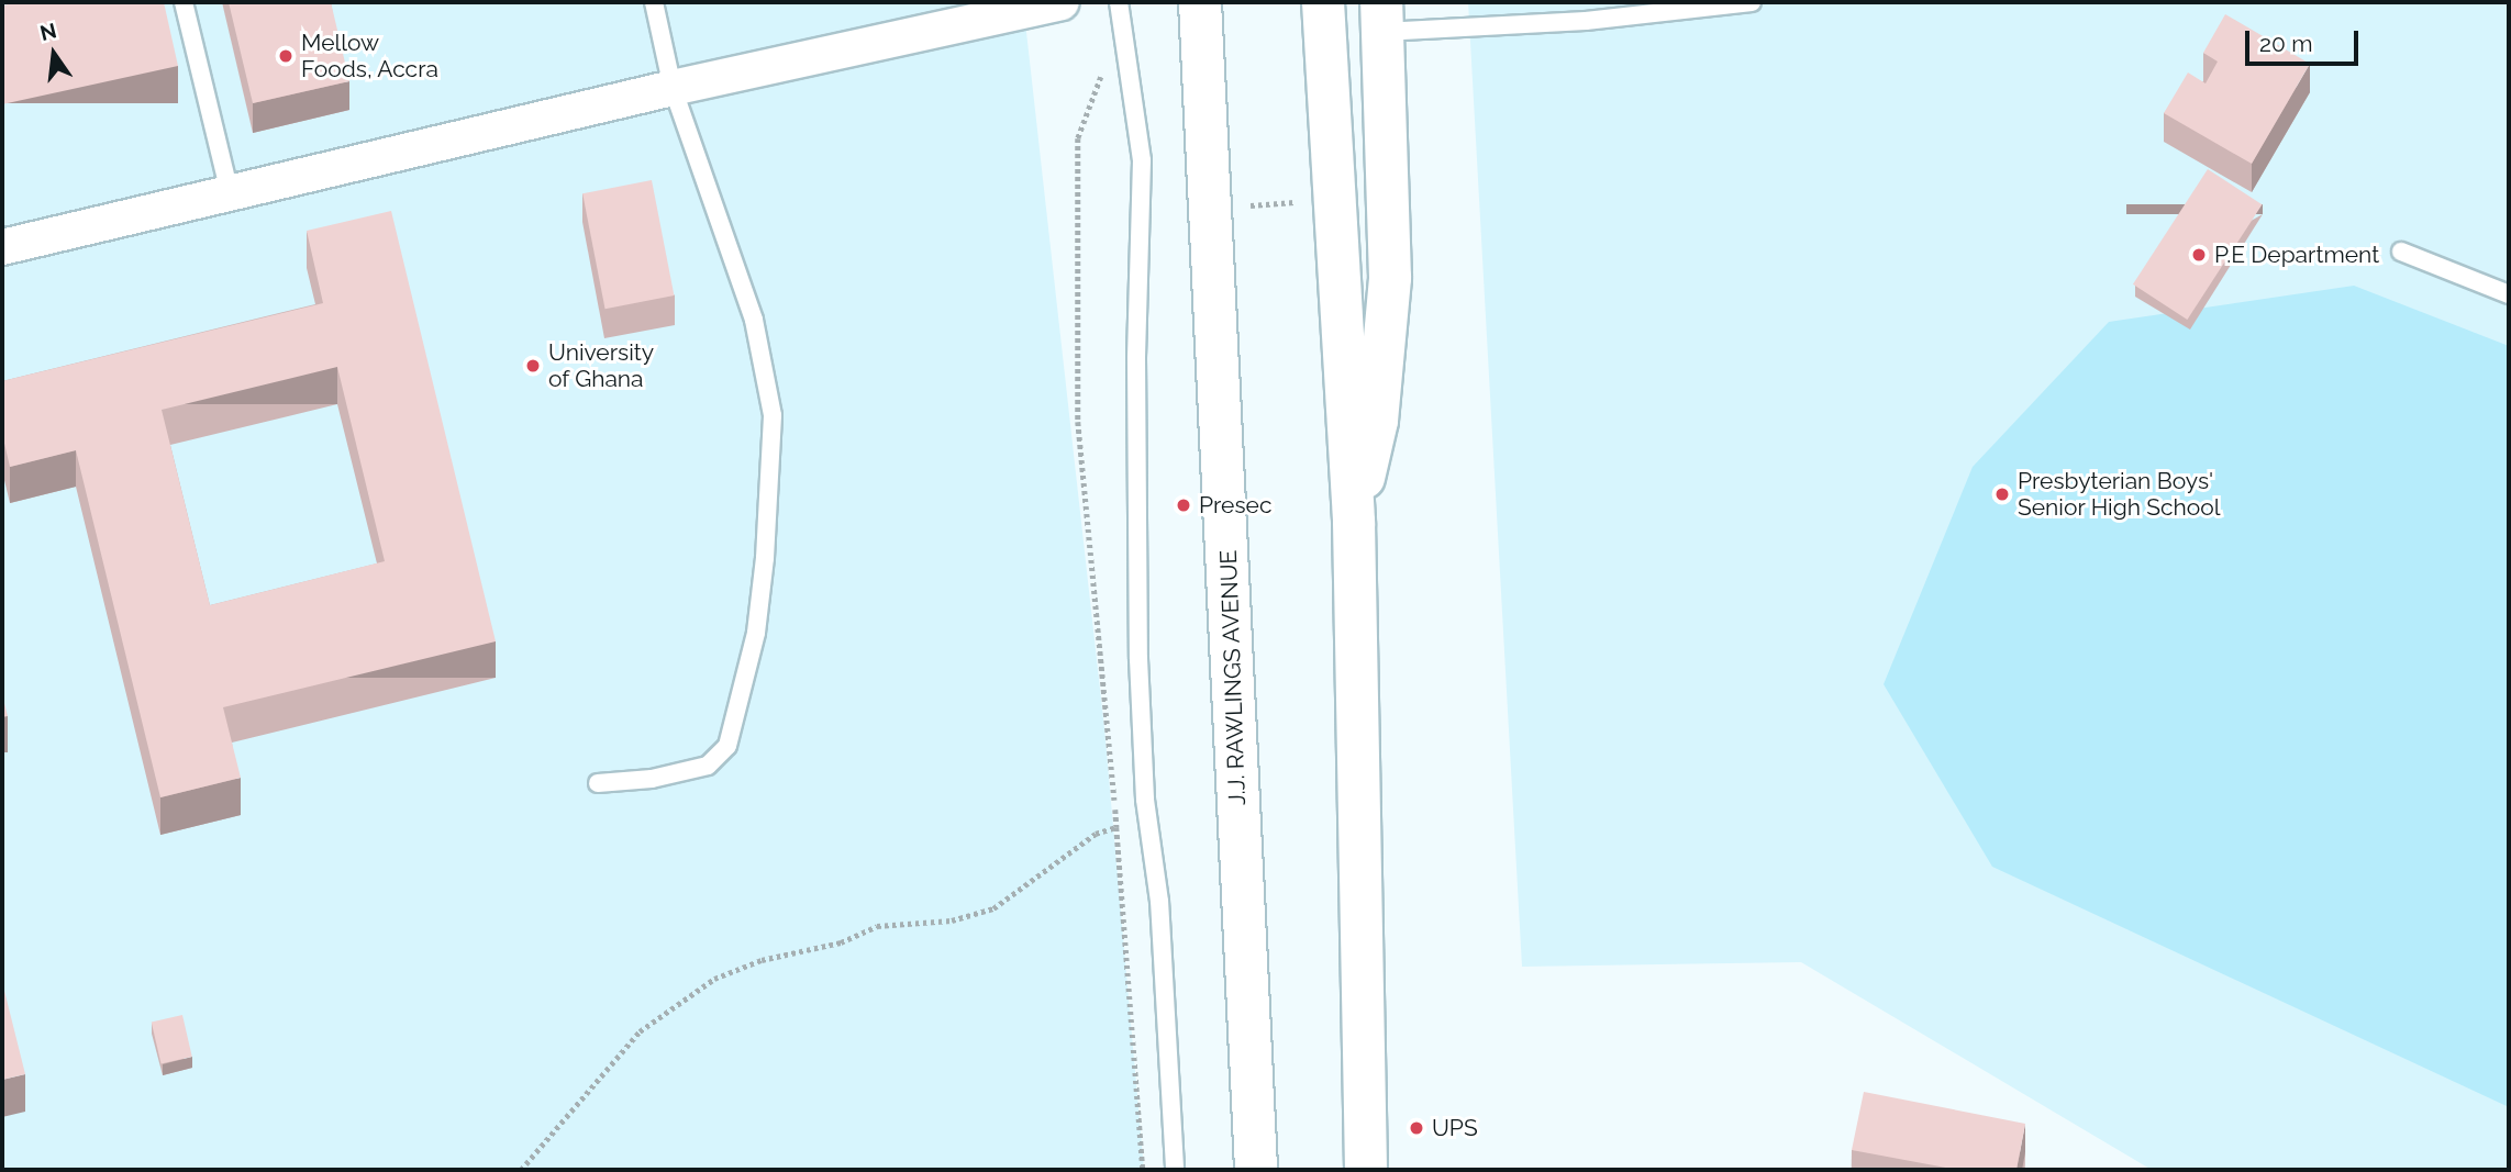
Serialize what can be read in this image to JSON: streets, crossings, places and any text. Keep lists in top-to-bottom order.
{
  "streets": {
    "highway": ["J.J. RAWLINGS AVENUE"]
  },
  "places": [
    "Mellow Foods, Accra",
    "P.E Department",
    "University of Ghana",
    "Presbyterian Boys' Senior High School",
    "Presec",
    "UPS"
  ],
  "scale_bar": "20 m",
  "north": "top"
}
